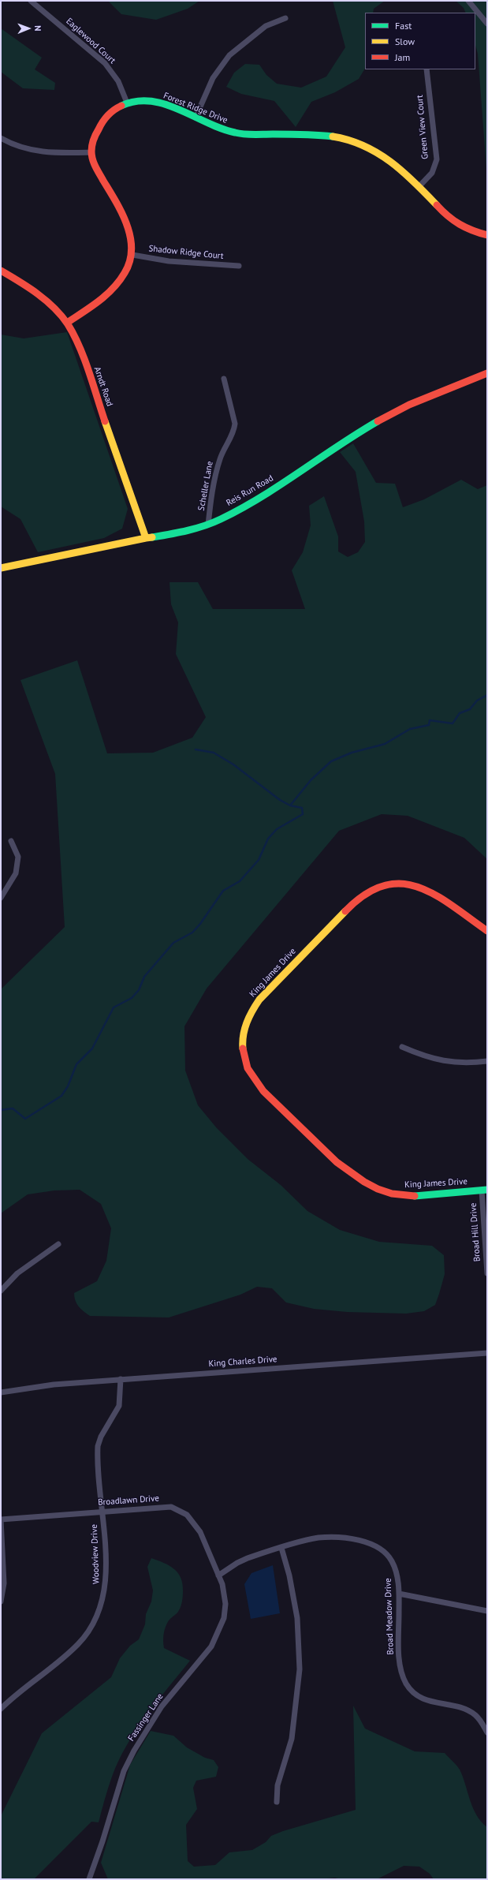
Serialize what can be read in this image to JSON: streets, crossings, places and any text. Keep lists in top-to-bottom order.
{
  "streets": {
    "street": [
      "Eaglewood Court",
      "Forest Ridge Drive",
      "Green View Court",
      "Shadow Ridge Court",
      "Arndt Road",
      "Scheller Lane",
      "Reis Run Road",
      "King James Drive",
      "Broad Hill Drive",
      "King Charles Drive",
      "Broadlawn Drive",
      "Woodview Drive",
      "Broad Meadow Drive",
      "Fassinger Lane"
    ]
  },
  "crossings": [
    ["Eaglewood Court", "Forest Ridge Drive"],
    ["Forest Ridge Drive", "Green View Court"],
    ["Arndt Road", "Reis Run Road"],
    ["Scheller Lane", "Reis Run Road"],
    ["King James Drive", "Broad Hill Drive"],
    ["King Charles Drive", "Woodview Drive"],
    ["Broadlawn Drive", "Woodview Drive"],
    ["Broadlawn Drive", "Broad Meadow Drive"],
    ["Broadlawn Drive", "Fassinger Lane"],
    ["Broad Meadow Drive", "Fassinger Lane"]
  ],
  "legend": ["Fast", "Slow", "Jam"],
  "north": "right"
}
